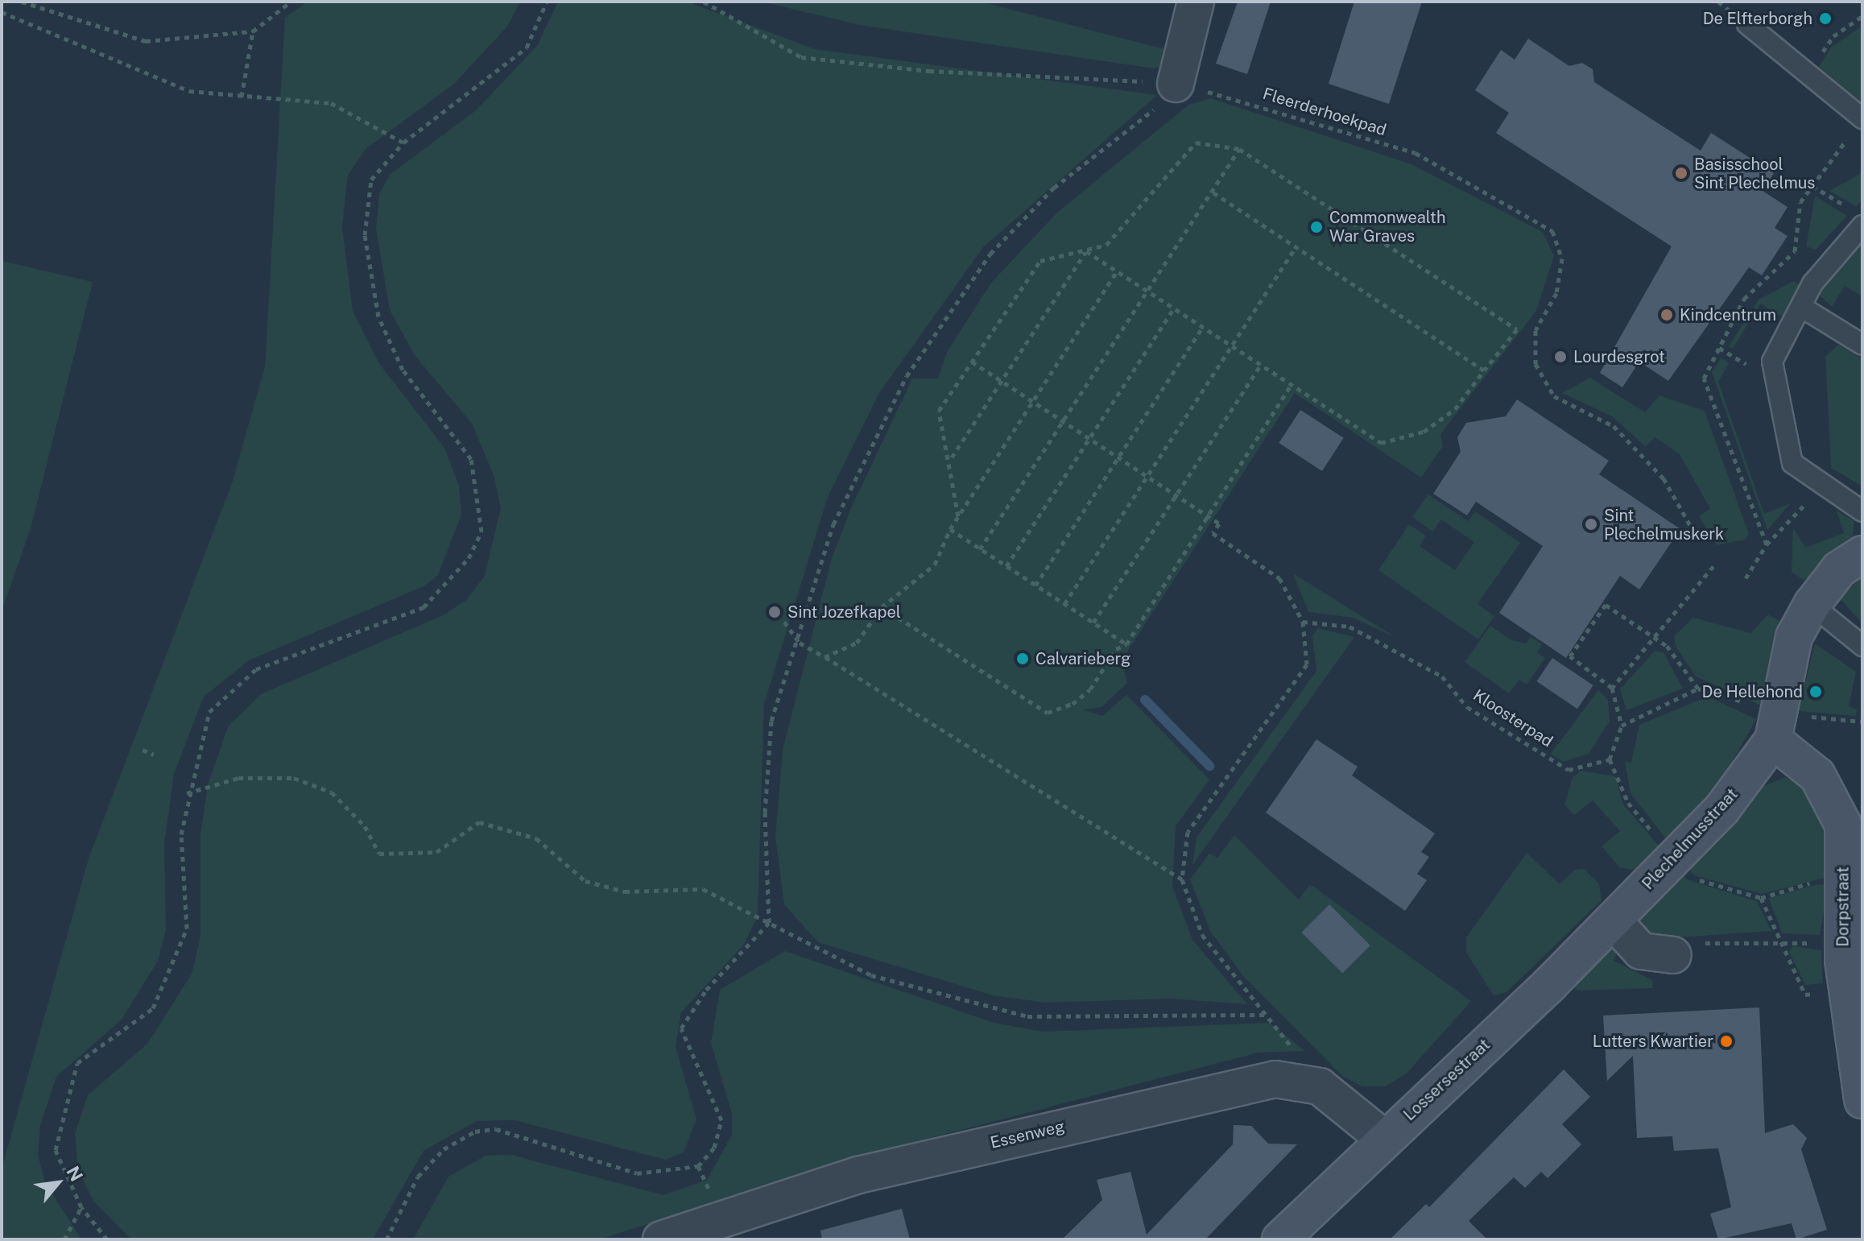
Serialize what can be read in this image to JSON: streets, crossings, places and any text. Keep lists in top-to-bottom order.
{
  "streets": {
    "street": [
      "Plechelmusstraat",
      "Dorpstraat",
      "Lossersestraat",
      "Essenweg"
    ],
    "path": ["Fleerderhoekpad", "Kloosterpad"]
  },
  "crossings": [
    ["Plechelmusstraat", "Dorpstraat"],
    ["Plechelmusstraat", "Lossersestraat"],
    ["Lossersestraat", "Essenweg"]
  ],
  "places": [
    "De Elfterborgh",
    "Basisschool Sint Plechelmus",
    "Commonwealth War Graves",
    "Kindcentrum",
    "Lourdesgrot",
    "Sint Plechelmuskerk",
    "Sint Jozefkapel",
    "Calvarieberg",
    "De Hellehond",
    "Lutters Kwartier"
  ],
  "north": "top right"
}
